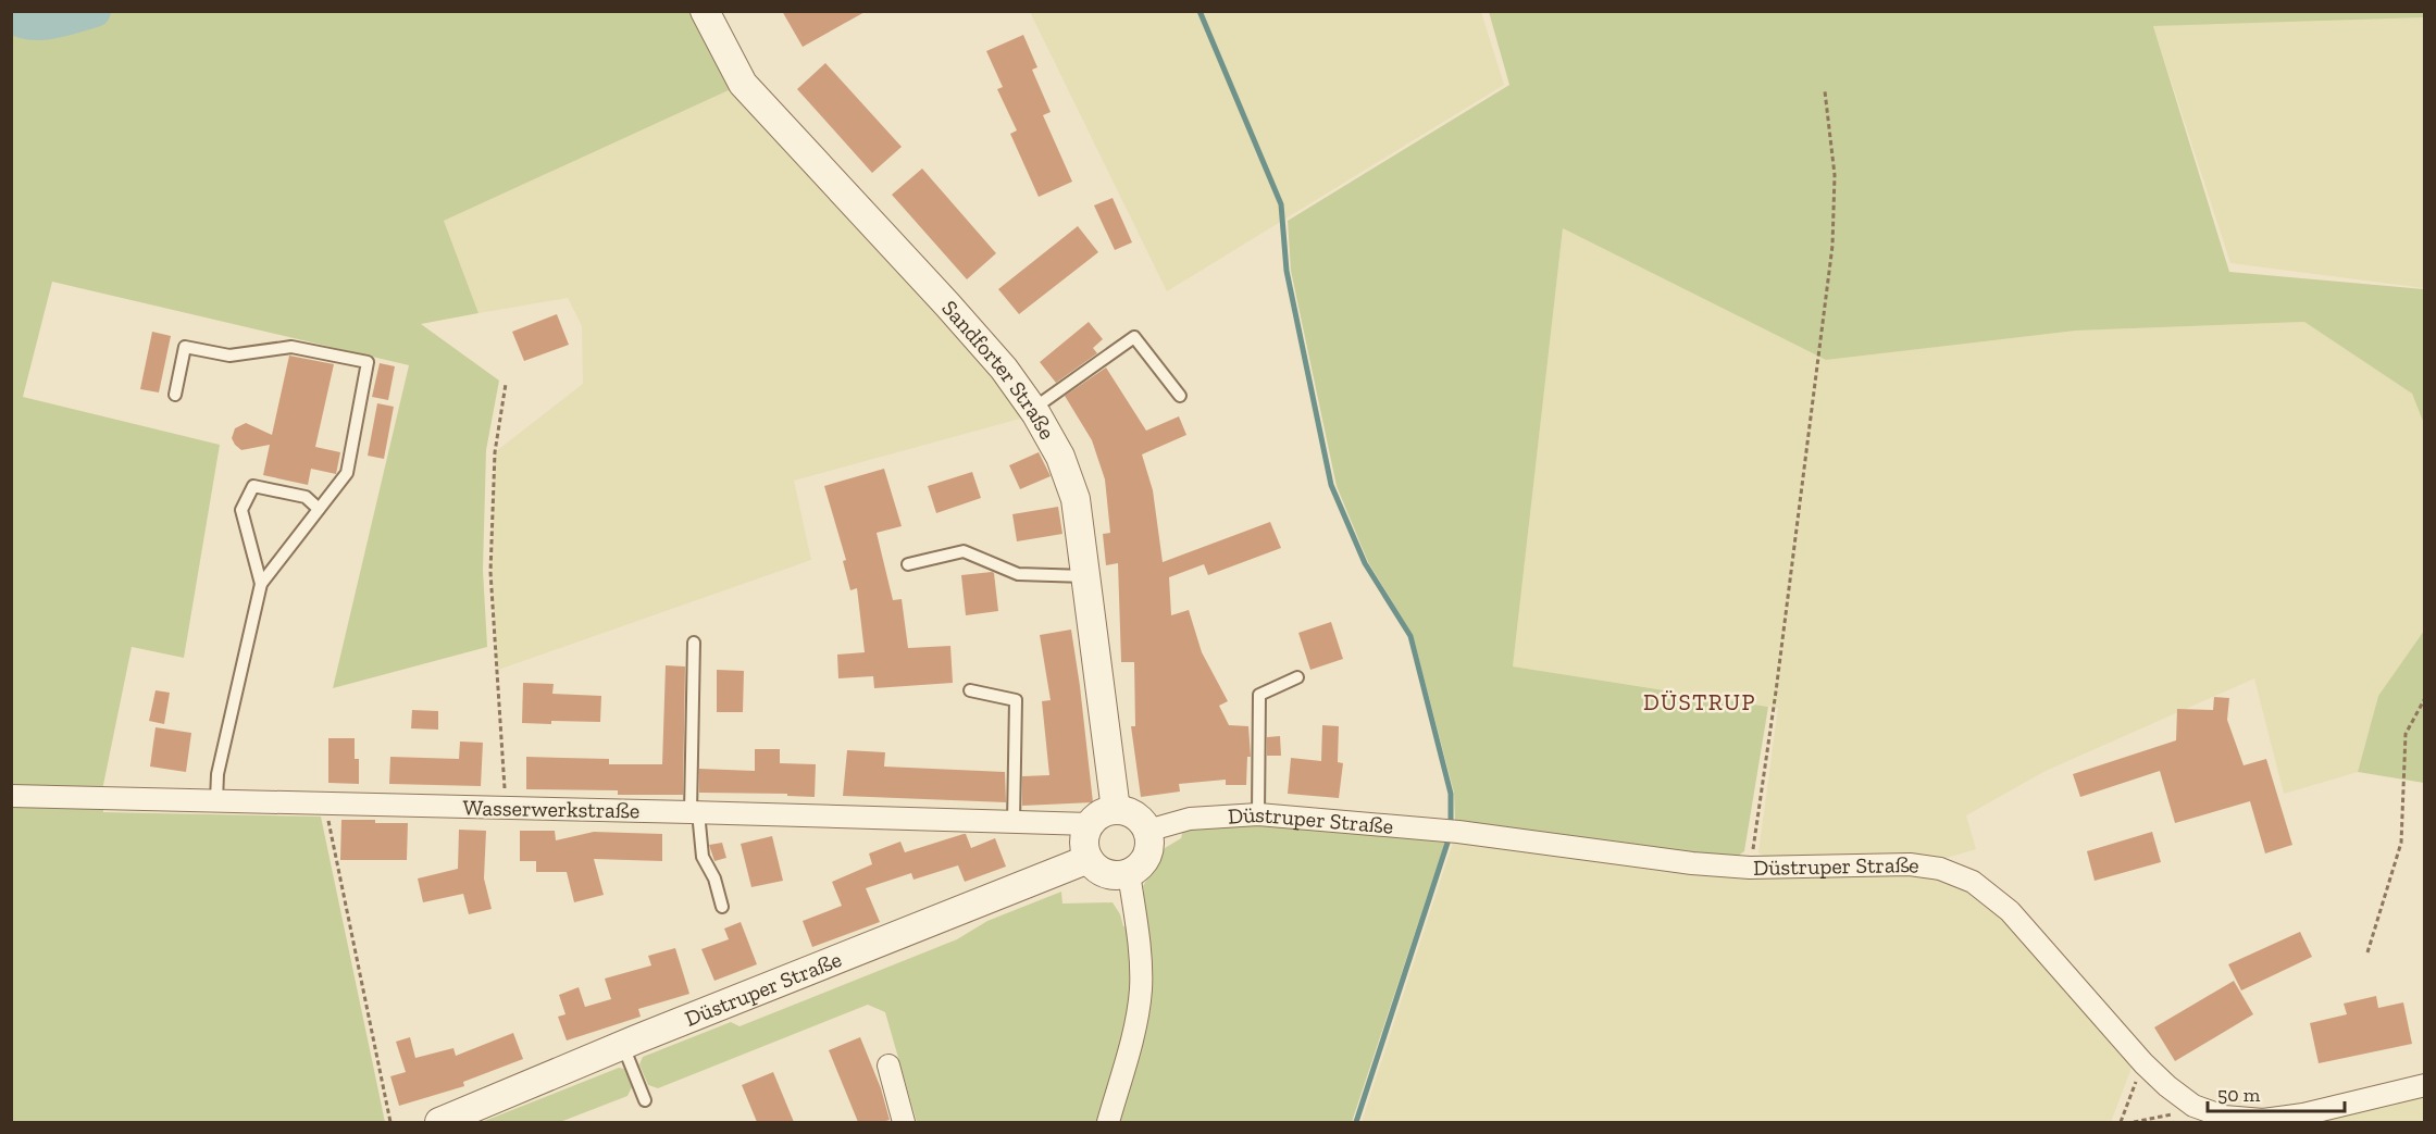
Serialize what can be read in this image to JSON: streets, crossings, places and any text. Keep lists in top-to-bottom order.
{
  "streets": {
    "street": ["Sandforter Straße", "Wasserwerkstraße", "Düstruper Straße"]
  },
  "crossings": [
    ["Sandforter Straße", "Wasserwerkstraße"],
    ["Sandforter Straße", "Düstruper Straße"],
    ["Wasserwerkstraße", "Düstruper Straße"]
  ],
  "districts": ["DÜSTRUP"],
  "scale_bar": "50 m"
}
